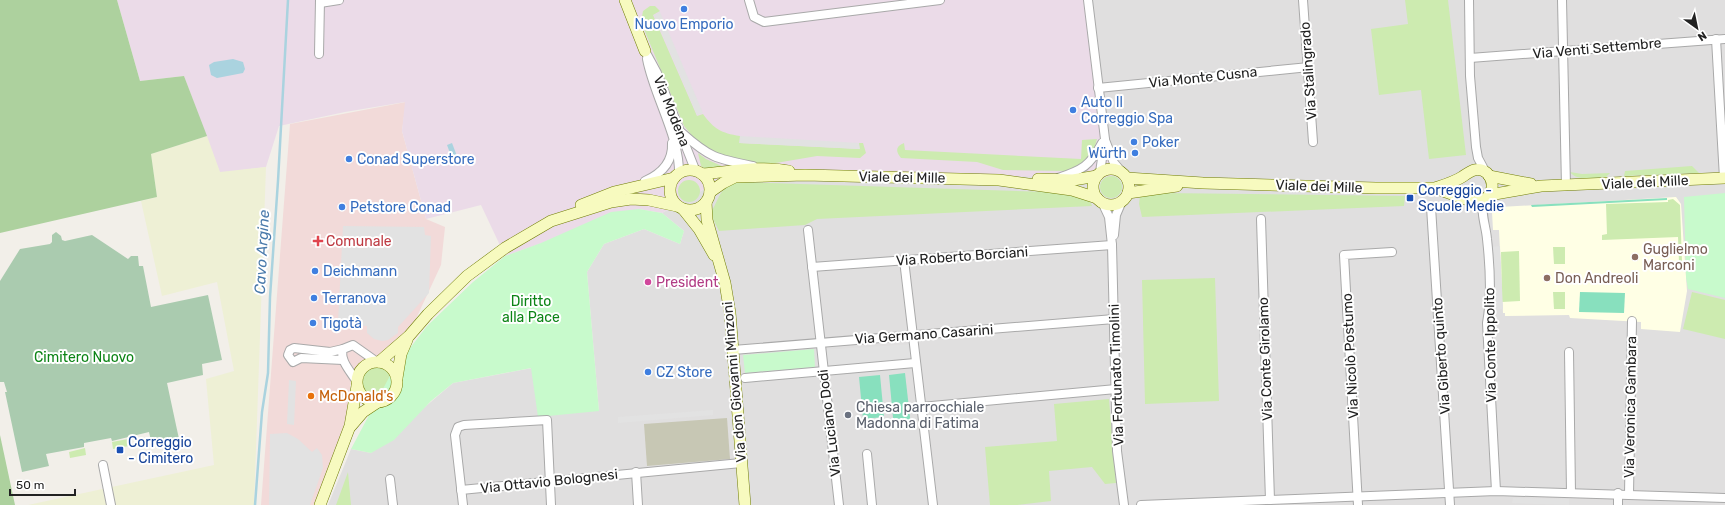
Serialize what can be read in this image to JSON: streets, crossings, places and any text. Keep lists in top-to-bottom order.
{
  "streets": {
    "main road": ["Via Modena", "Viale dei Mille", "Via don Giovanni Minzoni"],
    "street": [
      "Via Venti Settembre",
      "Via Stalingrado",
      "Via Monte Cusna",
      "Via Roberto Borciani",
      "Via Germano Casarini",
      "Via Conte Ippolito",
      "Via Nicolò Postumo",
      "Via Giberto quinto",
      "Via Conte Girolamo",
      "Via Fortunato Timolini",
      "Via Veronica Gambara",
      "Via Luciano Dodi",
      "Via Ottavio Bolognesi"
    ]
  },
  "crossings": [
    ["Via Stalingrado", "Via Monte Cusna"],
    ["Via Modena", "Viale dei Mille"],
    ["Via Modena", "Via don Giovanni Minzoni"],
    ["Viale dei Mille", "Via Conte Ippolito"],
    ["Viale dei Mille", "Via Fortunato Timolini"],
    ["Viale dei Mille", "Via don Giovanni Minzoni"],
    ["Via Roberto Borciani", "Via Fortunato Timolini"],
    ["Via Roberto Borciani", "Via Luciano Dodi"],
    ["Via Germano Casarini", "Via Fortunato Timolini"],
    ["Via Germano Casarini", "Via don Giovanni Minzoni"],
    ["Via Germano Casarini", "Via Luciano Dodi"],
    ["Via Conte Ippolito", "Via Veronica Gambara"],
    ["Via Nicolò Postumo", "Via Veronica Gambara"],
    ["Via Giberto quinto", "Via Veronica Gambara"],
    ["Via Conte Girolamo", "Via Veronica Gambara"],
    ["Via don Giovanni Minzoni", "Via Ottavio Bolognesi"]
  ],
  "water": ["Cavo Argine"],
  "parks": ["Diritto alla Pace", "Cimitero Nuovo"],
  "places": {
    "other": [
      "Nuovo Emporio",
      "Auto Il Correggio Spa",
      "Poker",
      "Würth",
      "Conad Superstore",
      "Petstore Conad",
      "Guglielmo Marconi",
      "Deichmann",
      "Don Andreoli",
      "President",
      "Terranova",
      "Tigotà",
      "CZ Store",
      "McDonald's",
      "Chiesa parrocchiale Madonna di Fatima"
    ],
    "transit": ["Correggio - Scuole Medie", "Correggio - Cimitero"],
    "health": ["Comunale"]
  },
  "scale_bar": "50 m",
  "north": "bottom right"
}
